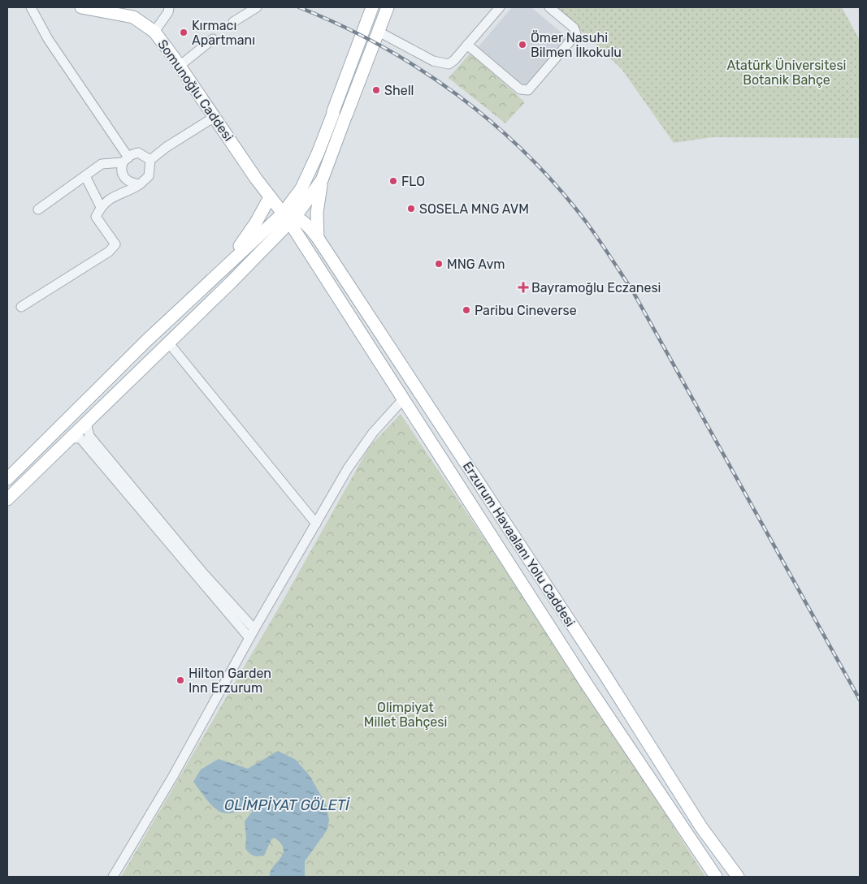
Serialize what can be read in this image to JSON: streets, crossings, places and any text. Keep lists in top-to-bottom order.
{
  "streets": {
    "main road": ["Somunoğlu Caddesi", "Erzurum Havaalanı Yolu Caddesi"]
  },
  "crossings": [
    ["Somunoğlu Caddesi", "Erzurum Havaalanı Yolu Caddesi"]
  ],
  "water": ["OLİMPİYAT GÖLETİ"],
  "parks": ["Atatürk Üniversitesi Botanik Bahçe", "Olimpiyat Millet Bahçesi"],
  "places": {
    "other": [
      "Kırmacı Apartmanı",
      "Ömer Nasuhi Bilmen İlkokulu",
      "Shell",
      "FLO",
      "SOSELA MNG AVM",
      "MNG Avm",
      "Paribu Cineverse",
      "Hilton Garden Inn Erzurum"
    ],
    "health": ["Bayramoğlu Eczanesi"]
  }
}
